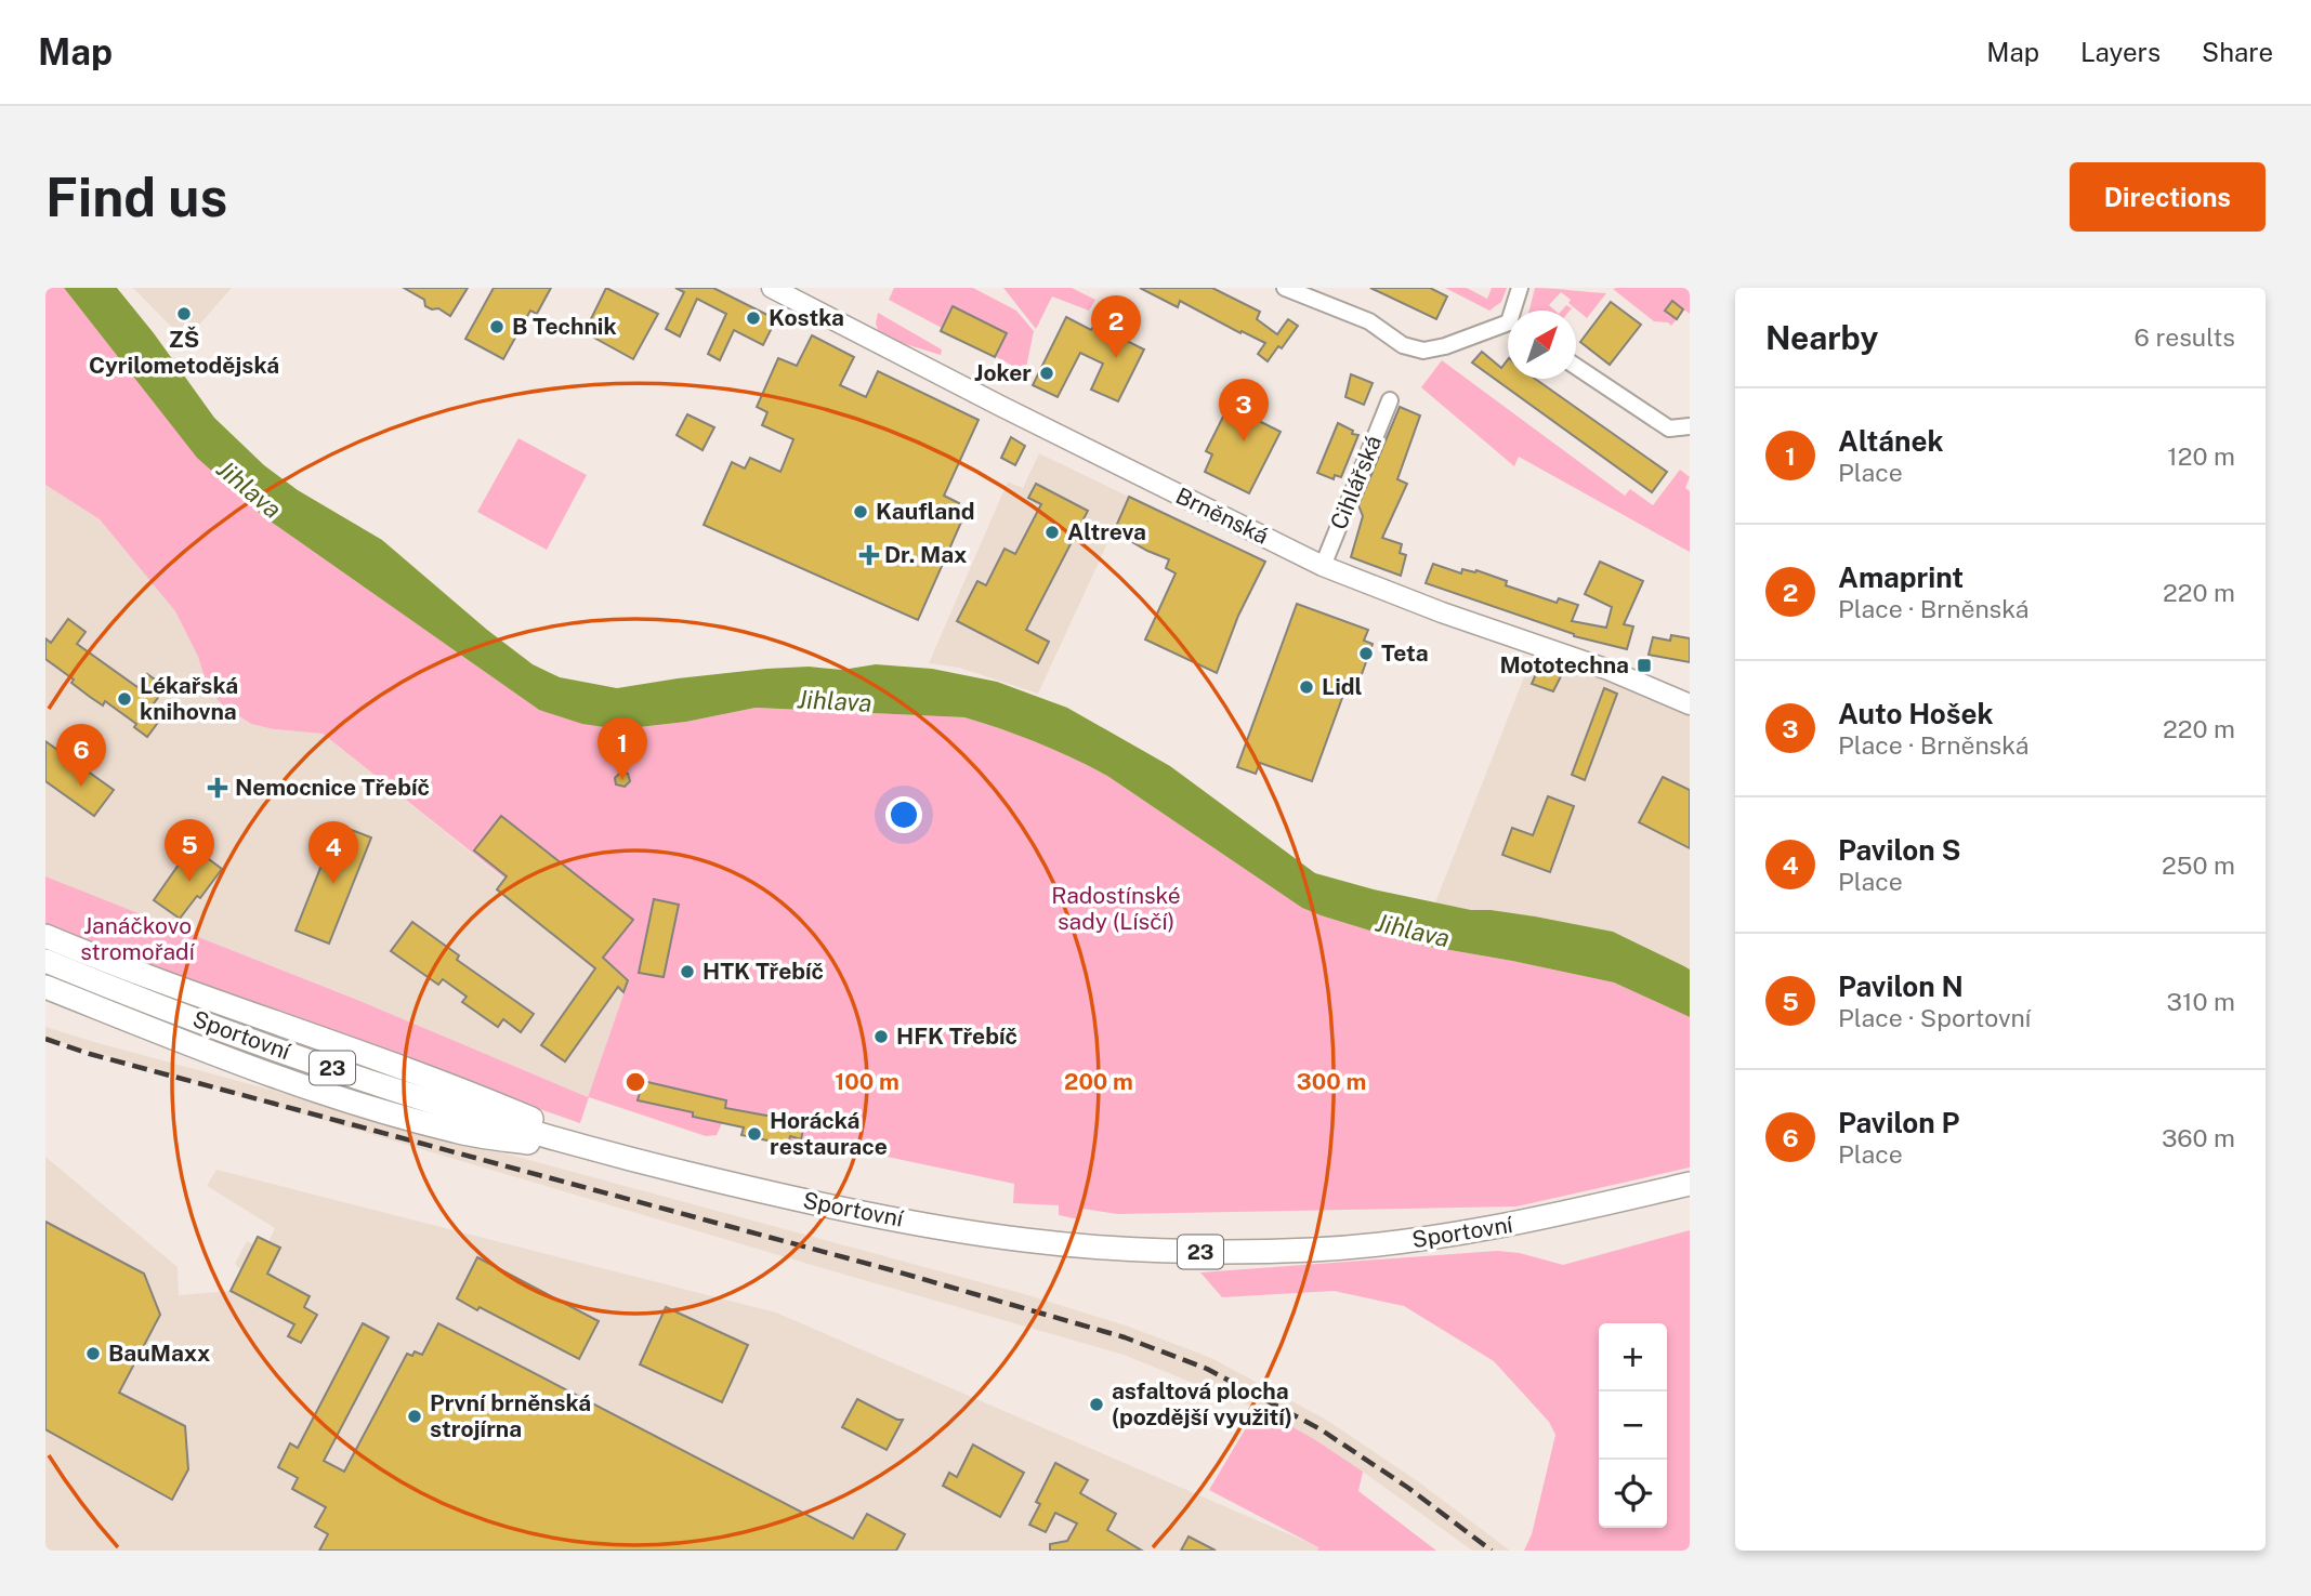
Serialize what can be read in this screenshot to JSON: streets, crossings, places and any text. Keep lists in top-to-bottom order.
{
  "streets": {
    "main road": ["Sportovní", "23"],
    "street": ["Cihlářská", "Brněnská"]
  },
  "crossings": [
    ["Cihlářská", "Brněnská"]
  ],
  "water": ["Jihlava"],
  "parks": ["Radostínské sady (Lísčí)", "Janáčkovo stromořadí"],
  "places": {
    "other": [
      "ZŠ Cyrilometodějská",
      "Kostka",
      "B Technik",
      "Joker",
      "Kaufland",
      "Altreva",
      "Teta",
      "Lidl",
      "Lékařská knihovna",
      "HTK Třebíč",
      "HFK Třebíč",
      "Horácká restaurace",
      "BauMaxx",
      "asfaltová plocha (pozdější využití)",
      "První brněnská strojírna"
    ],
    "health": ["Dr. Max", "Nemocnice Třebíč"],
    "transit": ["Mototechna"]
  },
  "north": "top right",
  "page": {
    "header": "Map",
    "nav": ["Map", "Layers", "Share"],
    "buttons": "Directions",
    "title": "Find us",
    "heading": ["Nearby", "6 results"],
    "pins": [
      "2",
      "3",
      "1",
      "6",
      "5",
      "4"
    ],
    "list": [
      {
        "mark": "1",
        "name": "Altánek",
        "note": "Place",
        "value": "120 m"
      },
      {
        "mark": "2",
        "name": "Amaprint",
        "note": "Place · Brněnská",
        "value": "220 m"
      },
      {
        "mark": "3",
        "name": "Auto Hošek",
        "note": "Place · Brněnská",
        "value": "220 m"
      },
      {
        "mark": "4",
        "name": "Pavilon S",
        "note": "Place",
        "value": "250 m"
      },
      {
        "mark": "5",
        "name": "Pavilon N",
        "note": "Place · Sportovní",
        "value": "310 m"
      },
      {
        "mark": "6",
        "name": "Pavilon P",
        "note": "Place",
        "value": "360 m"
      }
    ],
    "map_buttons": ["+", "−"]
  },
  "rings": ["100 m", "200 m", "300 m"]
}
